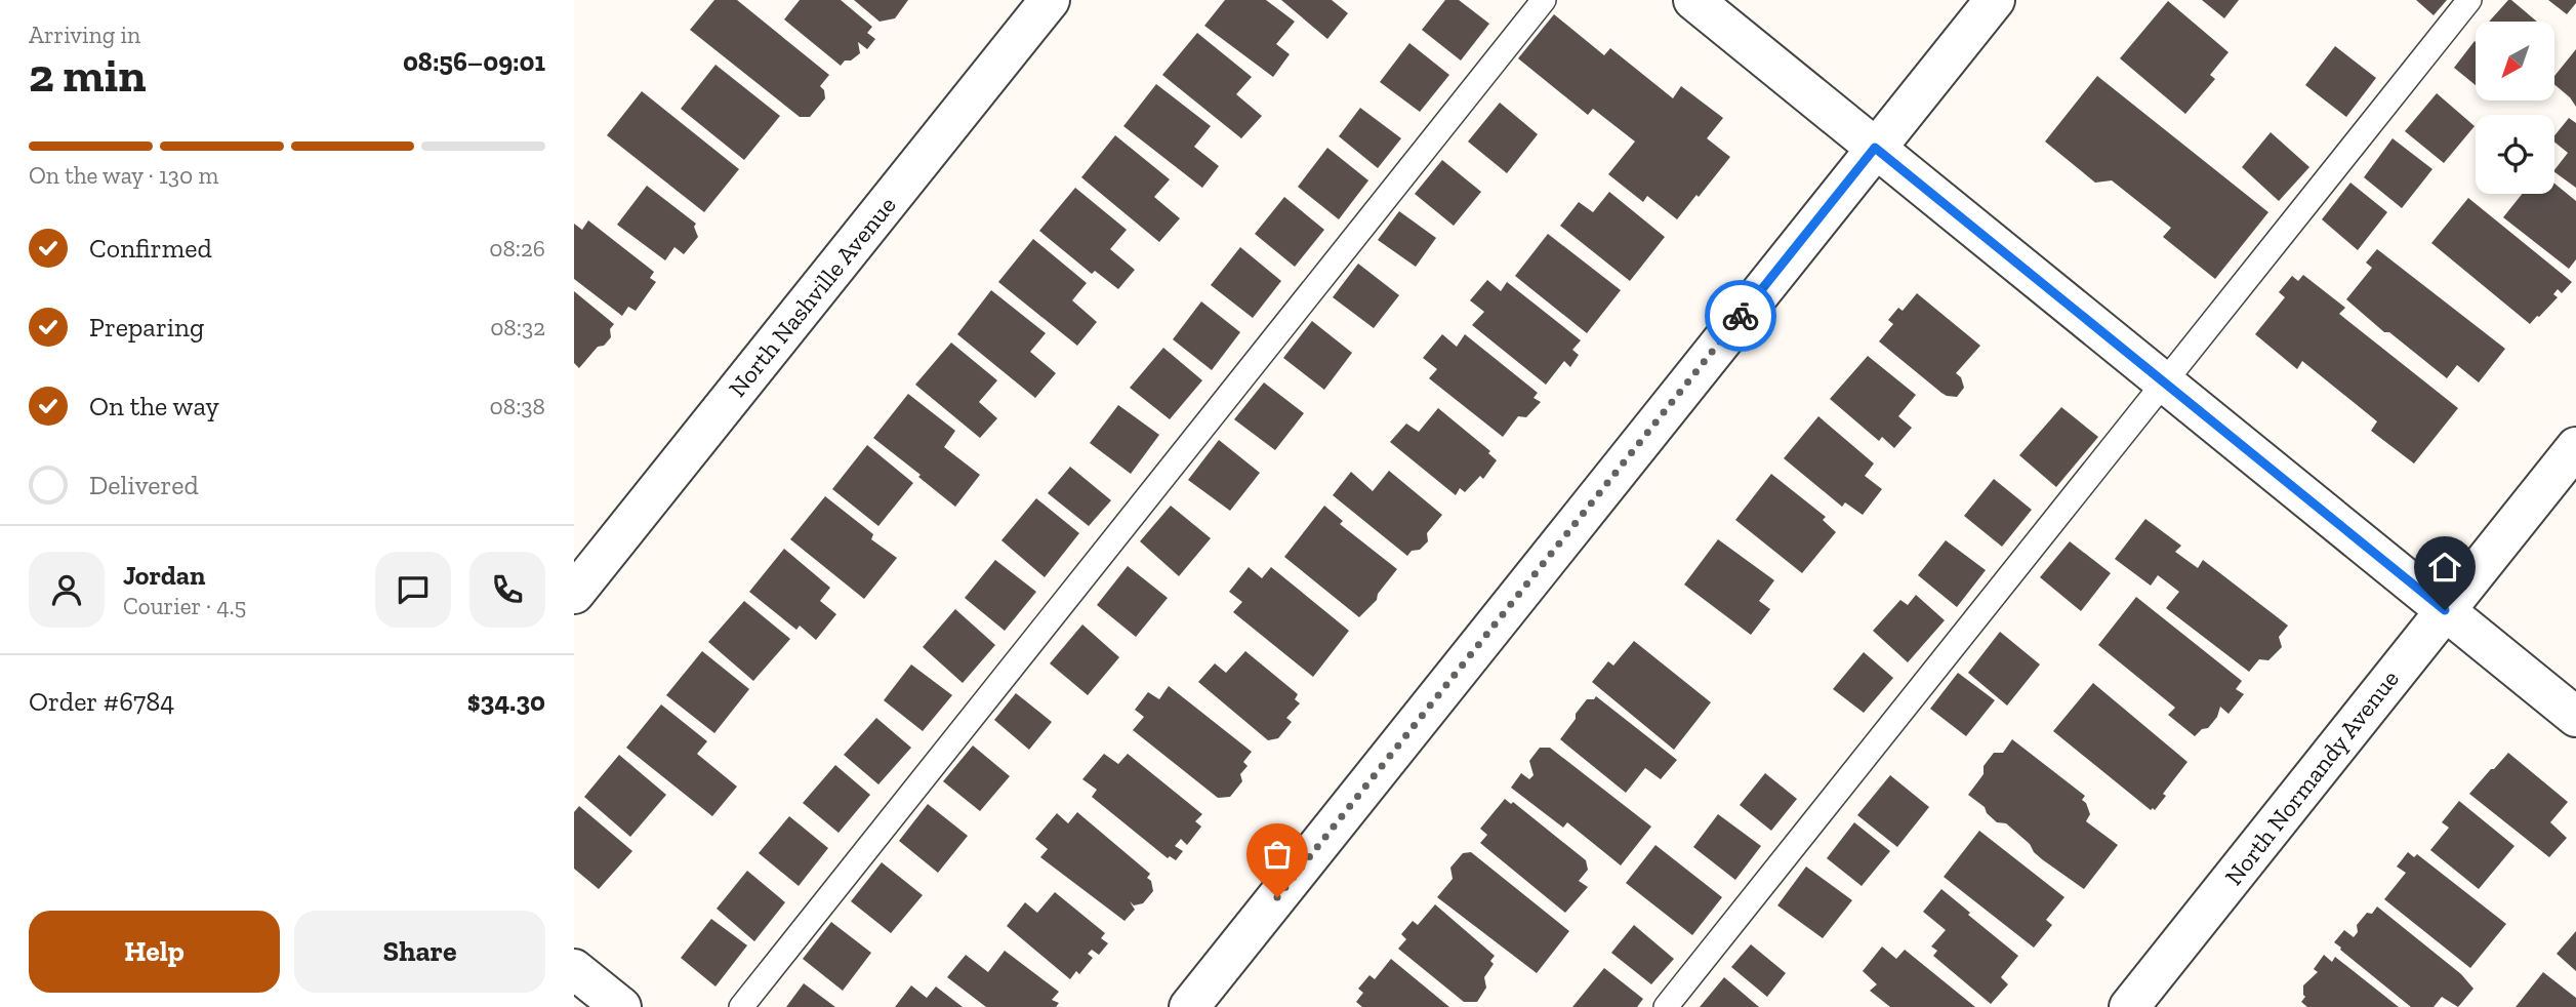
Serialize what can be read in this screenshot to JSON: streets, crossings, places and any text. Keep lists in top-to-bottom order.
{
  "streets": {
    "street": ["North Nashville Avenue", "North Normandy Avenue"]
  },
  "north": "bottom left",
  "page": {
    "heading": ["2 min", "Arriving in", "08:56–09:01"],
    "panel": [
      "Jordan",
      "Courier · 4.5",
      "Order #6784",
      "$34.30"
    ],
    "bar": "On the way · 130 m",
    "list": [
      ["Confirmed", "08:26"],
      ["Preparing", "08:32"],
      ["On the way", "08:38"],
      "Delivered"
    ],
    "buttons": ["Help", "Share"]
  }
}
